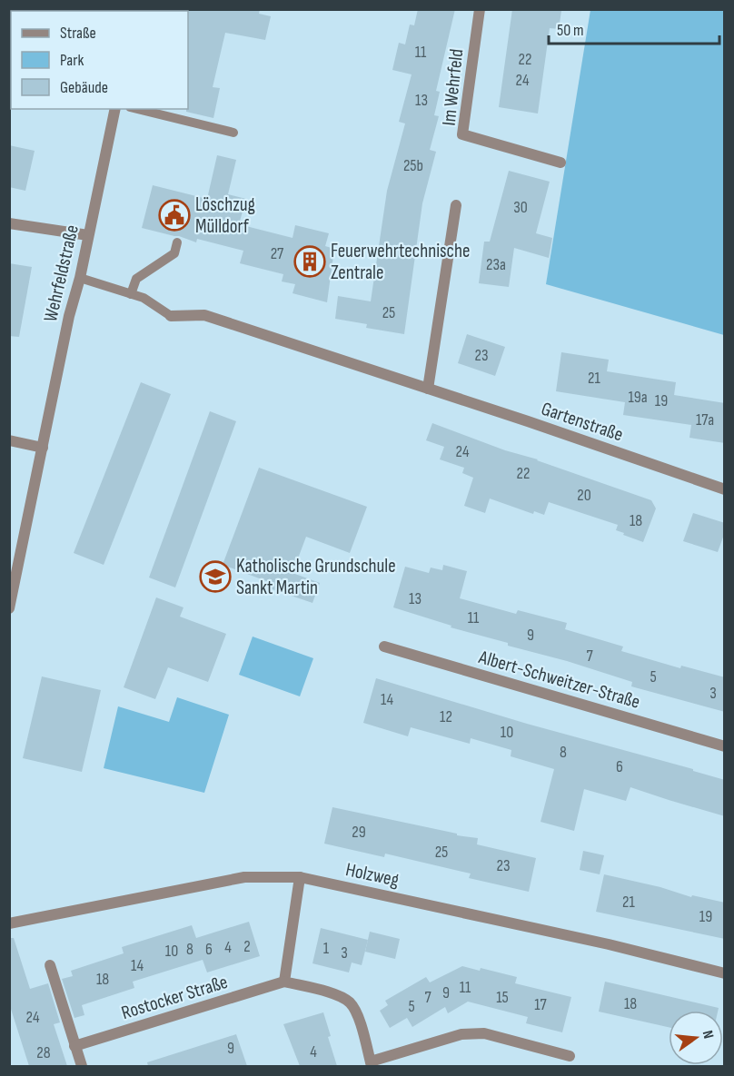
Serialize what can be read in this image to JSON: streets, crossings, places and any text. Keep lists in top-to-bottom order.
{
  "streets": {
    "street": [
      "Im Wehrfeld",
      "Wehrfeldstraße",
      "Gartenstraße",
      "Albert-Schweitzer-Straße",
      "Holzweg",
      "Rostocker Straße"
    ]
  },
  "places": {
    "public building": ["Löschzug Mülldorf"],
    "building": ["Feuerwehrtechnische Zentrale"],
    "school or university": ["Katholische Grundschule Sankt Martin"]
  },
  "house_numbers": [
    "11",
    "22",
    "24",
    "13",
    "25b",
    "30",
    "27",
    "23a",
    "25",
    "23",
    "21",
    "19a",
    "19",
    "17a",
    "24",
    "22",
    "20",
    "18",
    "13",
    "11",
    "9",
    "7",
    "5",
    "3",
    "14",
    "12",
    "10",
    "8",
    "6",
    "29",
    "25",
    "23",
    "21",
    "19",
    "2",
    "4",
    "1",
    "8",
    "6",
    "10",
    "3",
    "14",
    "18",
    "11",
    "9",
    "7",
    "15",
    "18",
    "17",
    "5",
    "24",
    "9",
    "4",
    "28"
  ],
  "legend": ["Straße", "Park", "Gebäude"],
  "scale_bar": "50 m",
  "north": "right"
}
